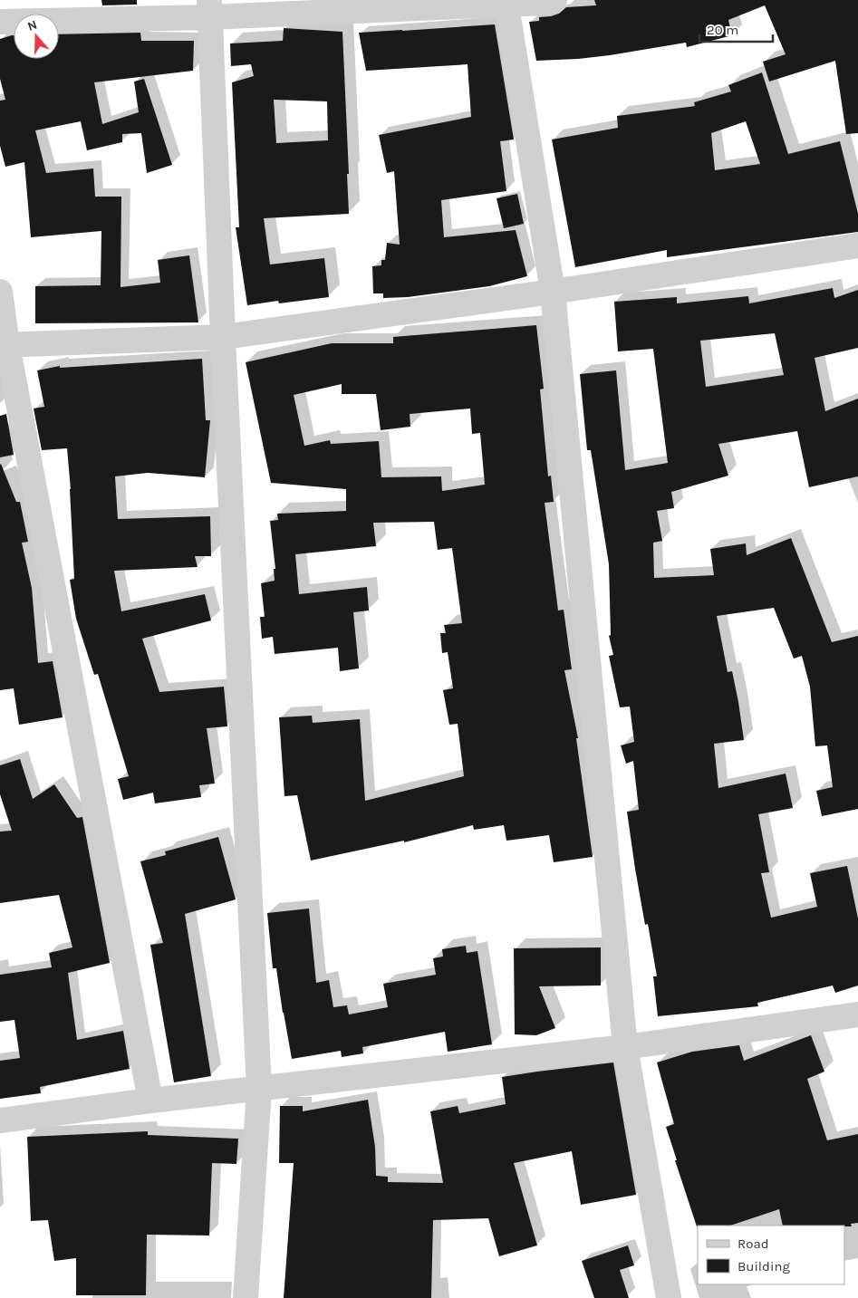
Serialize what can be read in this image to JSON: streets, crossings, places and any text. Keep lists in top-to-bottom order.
{
  "legend": ["Road", "Building"],
  "scale_bar": "20 m",
  "north": "top"
}
